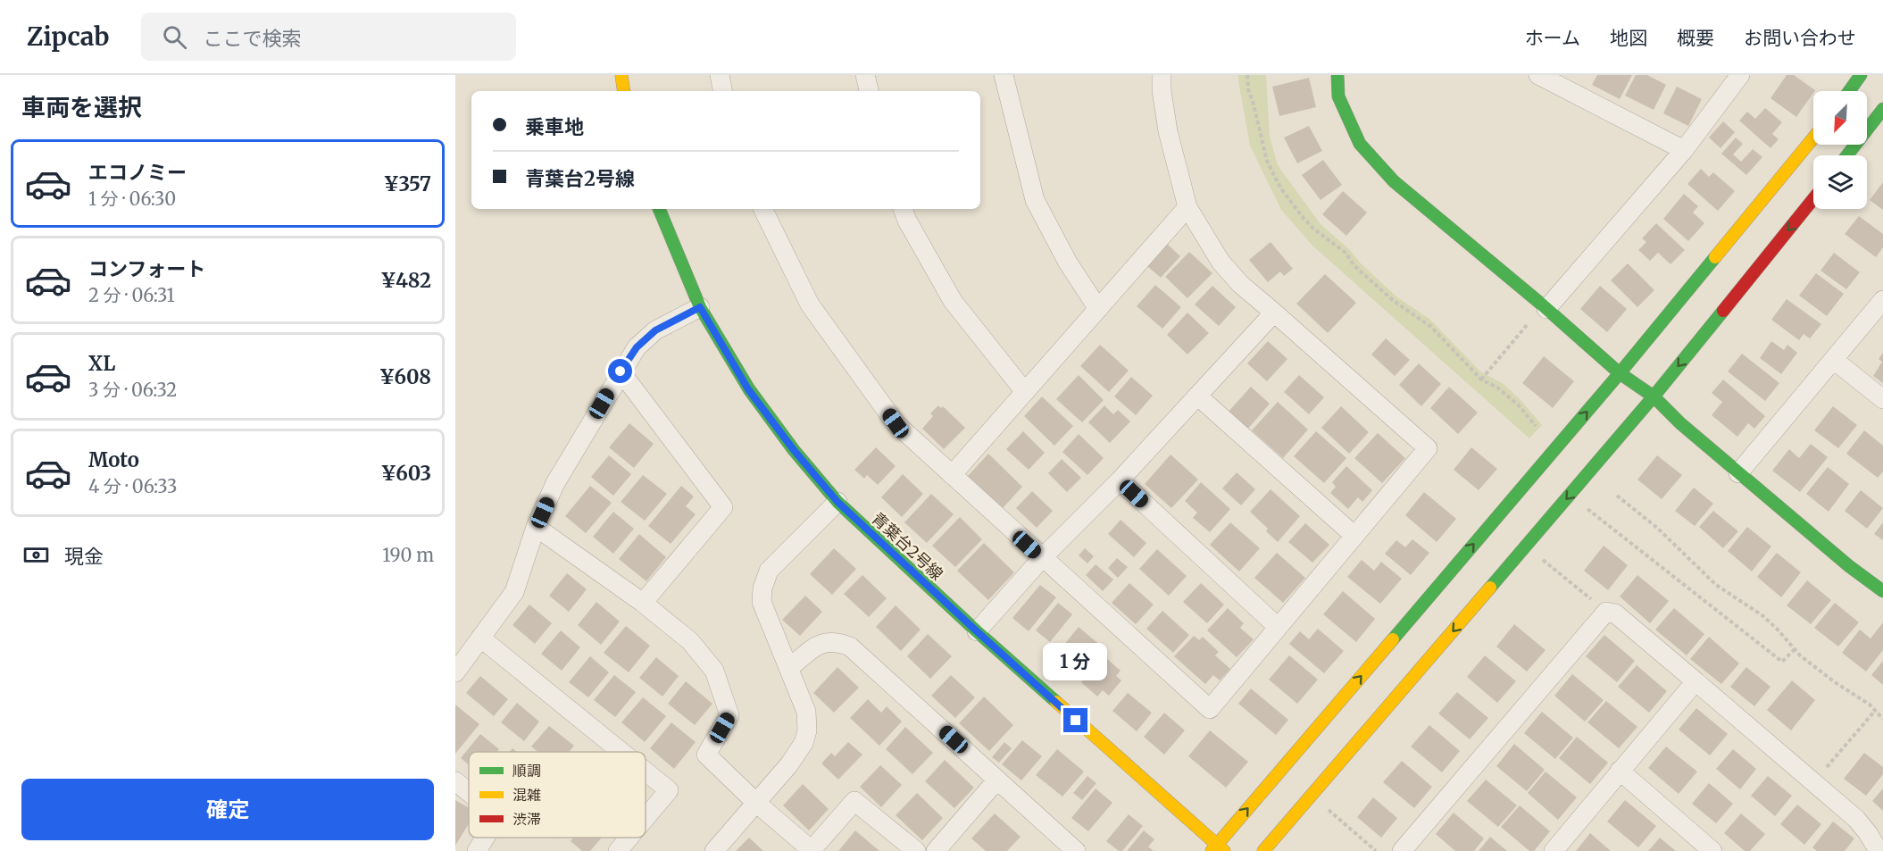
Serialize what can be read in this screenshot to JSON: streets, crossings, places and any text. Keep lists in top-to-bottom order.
{
  "streets": {
    "street": ["青葉台2号線"]
  },
  "legend": ["順調", "混雑", "渋滞"],
  "north": "bottom left",
  "page": {
    "header": "Zipcab",
    "search": "ここで検索",
    "nav": [
      "ホーム",
      "地図",
      "概要",
      "お問い合わせ"
    ],
    "heading": "車両を選択",
    "banner": ["乗車地", "青葉台2号線"],
    "list": [
      {
        "name": "エコノミー",
        "note": "1 分 · 06:30",
        "value": "¥357"
      },
      {
        "name": "コンフォート",
        "note": "2 分 · 06:31",
        "value": "¥482"
      },
      {
        "name": "XL",
        "note": "3 分 · 06:32",
        "value": "¥608"
      },
      {
        "name": "Moto",
        "note": "4 分 · 06:33",
        "value": "¥603"
      }
    ],
    "pay": ["現金", "190 m"],
    "bubble": "1 分",
    "buttons": "確定"
  }
}
